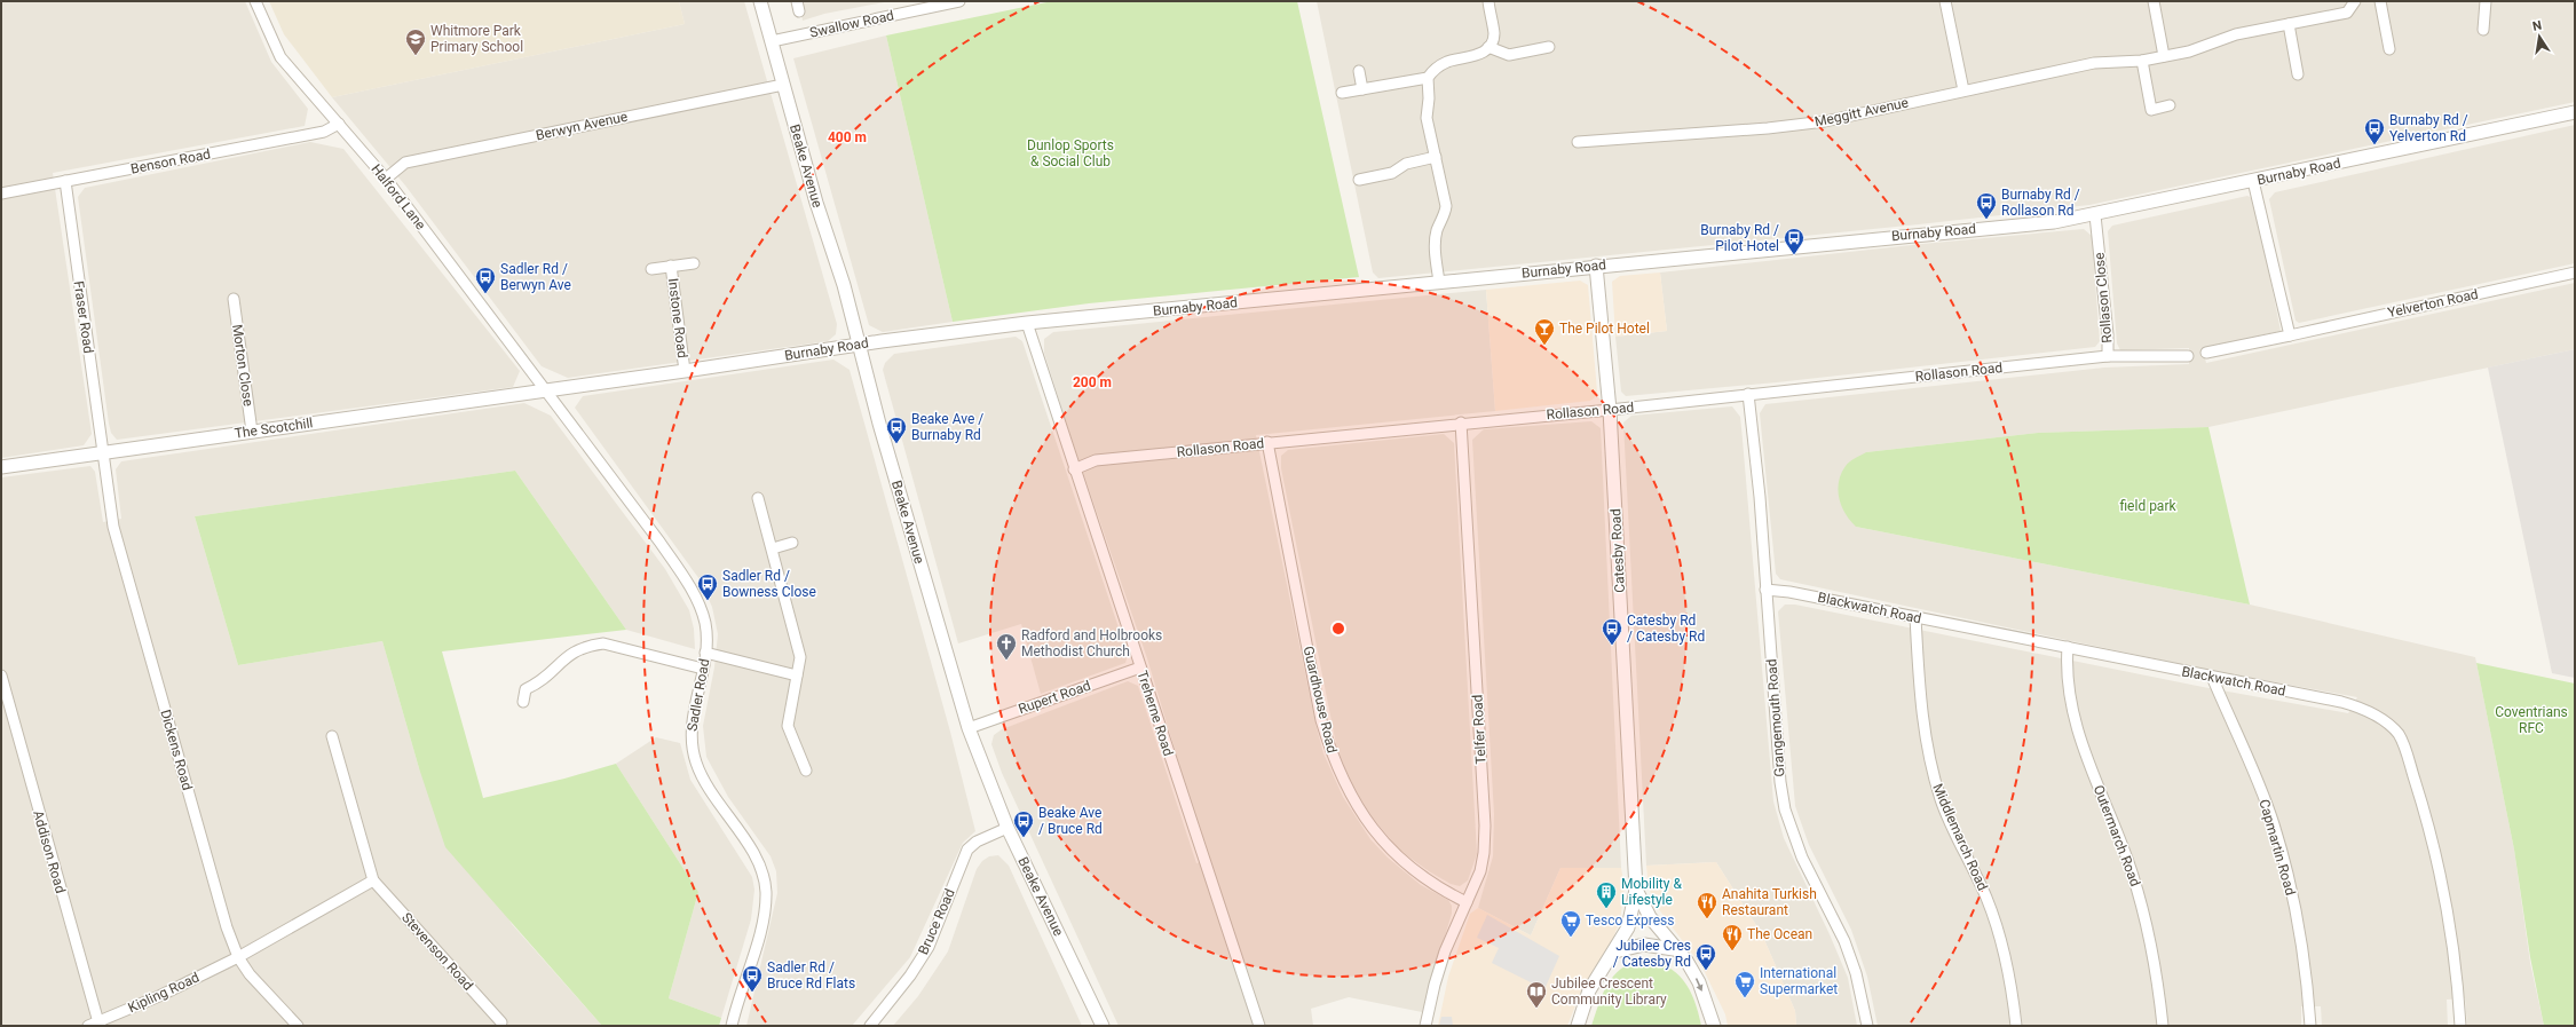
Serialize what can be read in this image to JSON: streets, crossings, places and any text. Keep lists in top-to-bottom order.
{
  "streets": {
    "street": [
      "Swallow Road",
      "Meggitt Avenue",
      "Berwyn Avenue",
      "Benson Road",
      "Beake Avenue",
      "Burnaby Road",
      "Halford Lane",
      "Rollason Close",
      "Yelverton Road",
      "Fraser Road",
      "Instone Road",
      "Morton Close",
      "Rollason Road",
      "The Scotchill",
      "Catesby Road",
      "Blackwatch Road",
      "Sadler Road",
      "Rupert Road",
      "Guardhouse Road",
      "Treherne Road",
      "Grangemouth Road",
      "Telfer Road",
      "Dickens Road",
      "Outermarch Road",
      "Middlemarch Road",
      "Capmartin Road",
      "Addison Road",
      "Bruce Road",
      "Stevenson Road",
      "Kipling Road"
    ]
  },
  "crossings": [
    ["Swallow Road", "Beake Avenue"],
    ["Berwyn Avenue", "Beake Avenue"],
    ["Berwyn Avenue", "Halford Lane"],
    ["Benson Road", "Halford Lane"],
    ["Benson Road", "Fraser Road"],
    ["Beake Avenue", "Burnaby Road"],
    ["Beake Avenue", "Rupert Road"],
    ["Beake Avenue", "Bruce Road"],
    ["Burnaby Road", "Halford Lane"],
    ["Burnaby Road", "Rollason Close"],
    ["Burnaby Road", "Instone Road"],
    ["Burnaby Road", "The Scotchill"],
    ["Burnaby Road", "Catesby Road"],
    ["Burnaby Road", "Sadler Road"],
    ["Burnaby Road", "Treherne Road"],
    ["Halford Lane", "The Scotchill"],
    ["Halford Lane", "Sadler Road"],
    ["Rollason Close", "Rollason Road"],
    ["Fraser Road", "The Scotchill"],
    ["Fraser Road", "Dickens Road"],
    ["Morton Close", "The Scotchill"],
    ["Rollason Road", "Catesby Road"],
    ["Rollason Road", "Guardhouse Road"],
    ["Rollason Road", "Treherne Road"],
    ["Rollason Road", "Grangemouth Road"],
    ["Rollason Road", "Telfer Road"],
    ["The Scotchill", "Sadler Road"],
    ["The Scotchill", "Dickens Road"],
    ["Blackwatch Road", "Grangemouth Road"],
    ["Blackwatch Road", "Outermarch Road"],
    ["Blackwatch Road", "Middlemarch Road"],
    ["Blackwatch Road", "Capmartin Road"],
    ["Rupert Road", "Treherne Road"],
    ["Guardhouse Road", "Telfer Road"],
    ["Dickens Road", "Kipling Road"],
    ["Addison Road", "Kipling Road"]
  ],
  "parks": ["Dunlop Sports & Social Club", "field park", "Coventrians RFC"],
  "places": {
    "school or university": ["Whitmore Park Primary School"],
    "bus stop": [
      "Burnaby Rd / Yelverton Rd",
      "Burnaby Rd / Rollason Rd",
      "Burnaby Rd / Pilot Hotel",
      "Sadler Rd / Berwyn Ave",
      "Beake Ave / Burnaby Rd",
      "Sadler Rd / Bowness Close",
      "Catesby Rd / Catesby Rd",
      "Beake Ave / Bruce Rd",
      "Jubilee Cres / Catesby Rd",
      "Sadler Rd / Bruce Rd Flats"
    ],
    "bar": ["The Pilot Hotel"],
    "church": ["Radford and Holbrooks Methodist Church"],
    "building": ["Mobility & Lifestyle"],
    "restaurant": ["Anahita Turkish Restaurant", "The Ocean"],
    "supermarket": ["Tesco Express", "International Supermarket"],
    "library": ["Jubilee Crescent Community Library"]
  },
  "north": "top",
  "rings": ["400 m", "200 m"]
}
